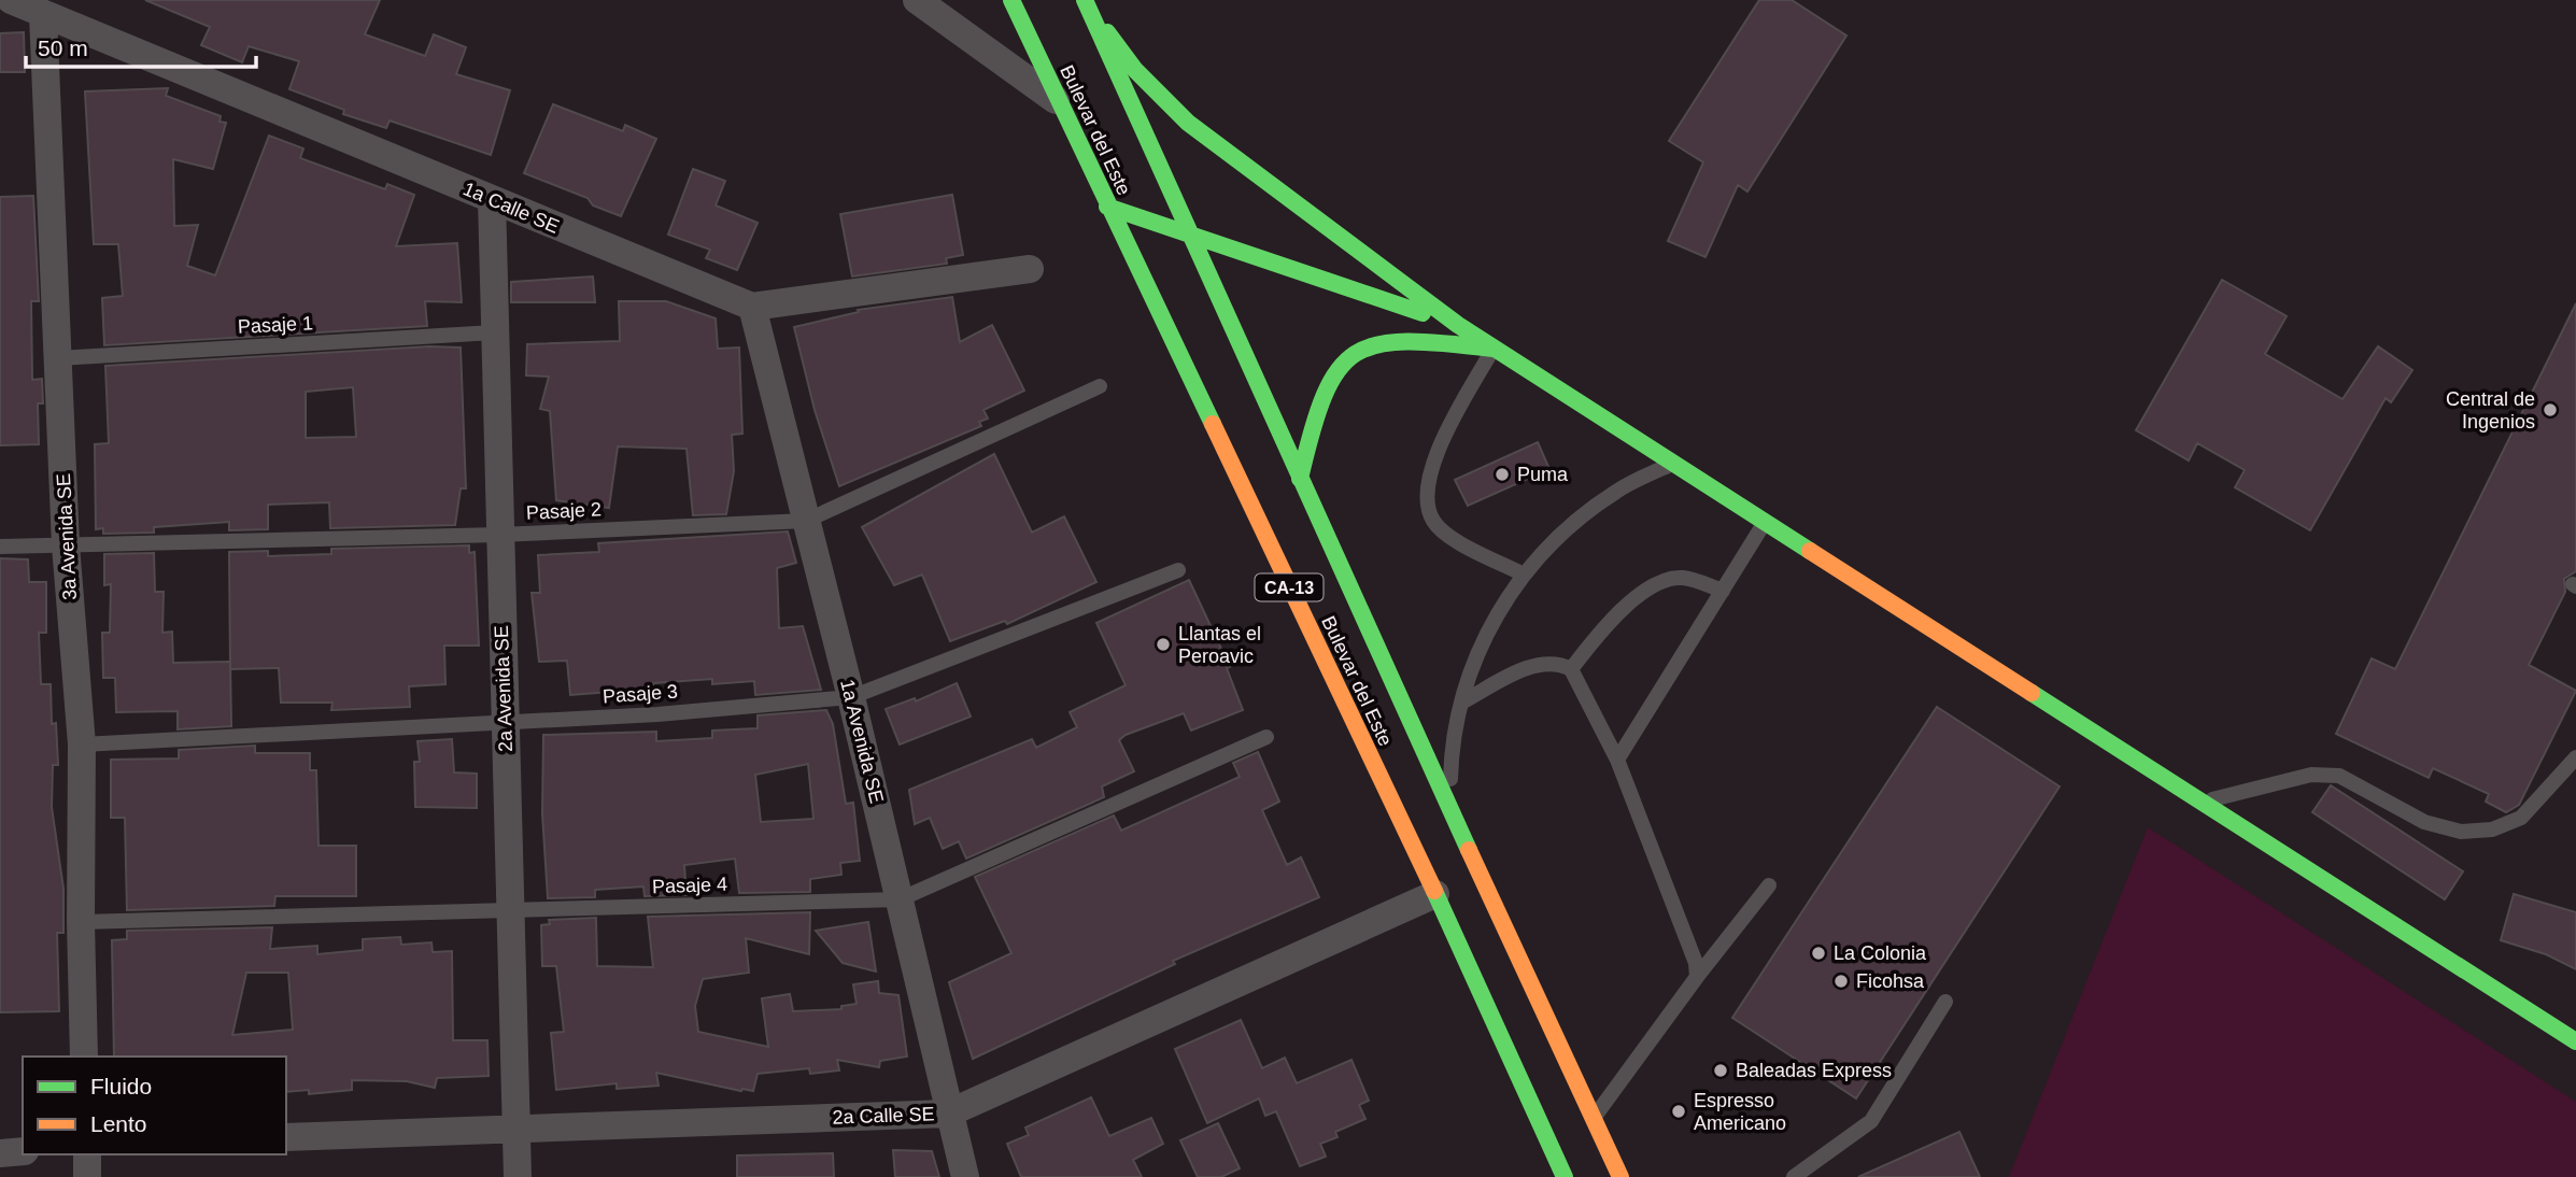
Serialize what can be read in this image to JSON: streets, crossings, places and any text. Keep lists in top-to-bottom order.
{
  "streets": {
    "main road": ["Bulevar del Este", "CA-13"],
    "street": [
      "1a Calle SE",
      "3a Avenida SE",
      "2a Avenida SE",
      "1a Avenida SE",
      "2a Calle SE"
    ],
    "lane": [
      "Pasaje 1",
      "Pasaje 2",
      "Pasaje 3",
      "Pasaje 4"
    ]
  },
  "crossings": [
    ["Bulevar del Este", "2a Calle SE"],
    ["1a Calle SE", "3a Avenida SE"],
    ["1a Calle SE", "2a Avenida SE"],
    ["1a Calle SE", "1a Avenida SE"],
    ["Pasaje 1", "3a Avenida SE"],
    ["Pasaje 1", "2a Avenida SE"],
    ["Pasaje 2", "3a Avenida SE"],
    ["Pasaje 2", "2a Avenida SE"],
    ["Pasaje 2", "1a Avenida SE"],
    ["3a Avenida SE", "Pasaje 3"],
    ["3a Avenida SE", "Pasaje 4"],
    ["2a Avenida SE", "Pasaje 3"],
    ["2a Avenida SE", "Pasaje 4"],
    ["2a Avenida SE", "2a Calle SE"],
    ["Pasaje 3", "1a Avenida SE"],
    ["1a Avenida SE", "Pasaje 4"],
    ["1a Avenida SE", "2a Calle SE"]
  ],
  "places": [
    "Central de Ingenios",
    "Puma",
    "Llantas el Peroavic",
    "La Colonia",
    "Ficohsa",
    "Baleadas Express",
    "Espresso Americano"
  ],
  "legend": ["Fluido", "Lento"],
  "scale_bar": "50 m"
}
